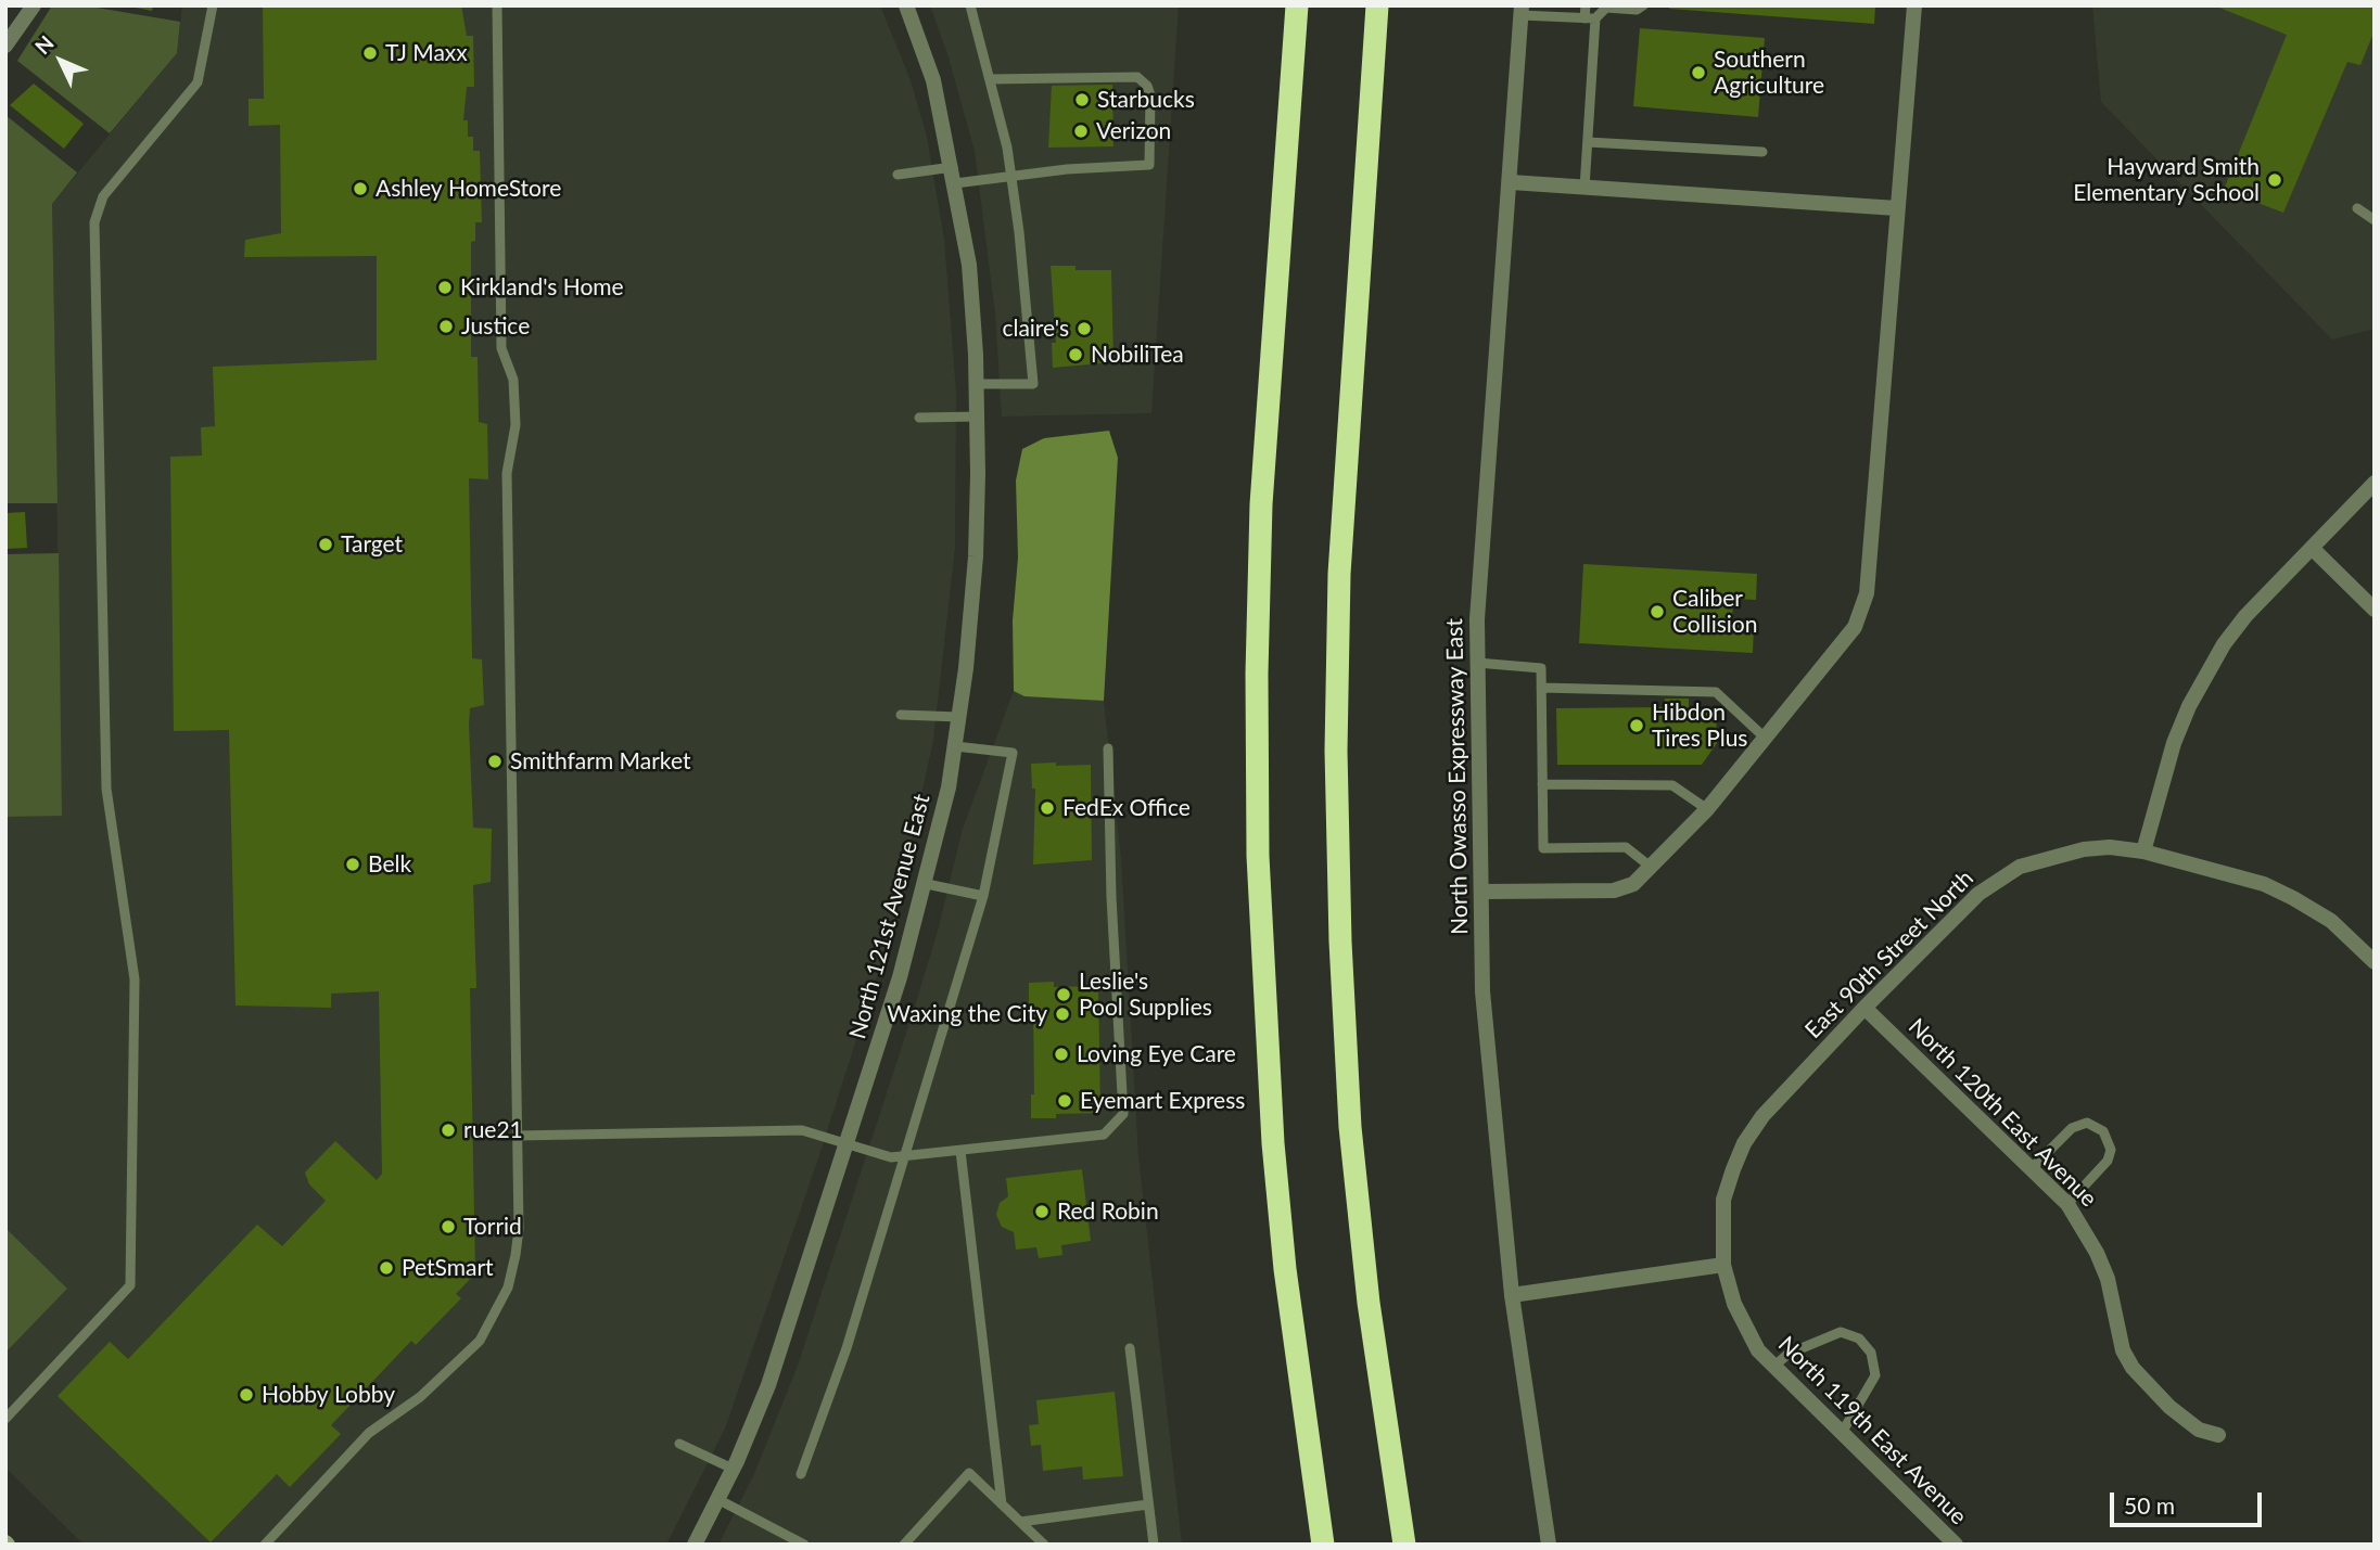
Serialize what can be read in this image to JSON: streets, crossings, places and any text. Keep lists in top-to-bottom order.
{
  "streets": {
    "street": [
      "North Owasso Expressway East",
      "North 121st Avenue East",
      "East 90th Street North",
      "North 120th East Avenue",
      "North 119th East Avenue"
    ]
  },
  "crossings": [
    ["East 90th Street North", "North 120th East Avenue"],
    ["East 90th Street North", "North 119th East Avenue"]
  ],
  "places": [
    "TJ Maxx",
    "Southern Agriculture",
    "Starbucks",
    "Verizon",
    "Hayward Smith Elementary School",
    "Ashley HomeStore",
    "Kirkland's Home",
    "Justice",
    "claire's",
    "NobiliTea",
    "Target",
    "Caliber Collision",
    "Hibdon Tires Plus",
    "Smithfarm Market",
    "FedEx Office",
    "Belk",
    "Leslie's Pool Supplies",
    "Waxing the City",
    "Loving Eye Care",
    "Eyemart Express",
    "rue21",
    "Red Robin",
    "Torrid",
    "PetSmart",
    "Hobby Lobby"
  ],
  "scale_bar": "50 m",
  "north": "top left"
}
